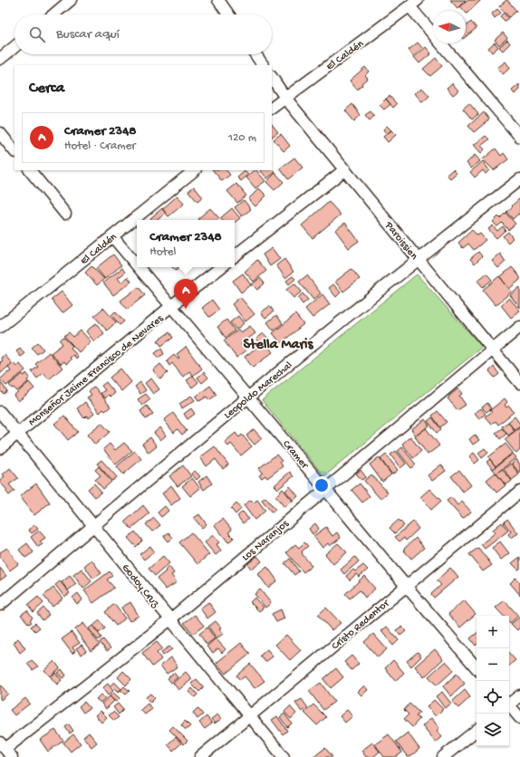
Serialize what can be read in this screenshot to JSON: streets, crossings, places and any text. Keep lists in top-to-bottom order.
{
  "streets": {
    "street": [
      "El Caldén",
      "Paroissien",
      "Monseñor Jaime Francisco de Nevares",
      "Leopoldo Marechal",
      "Cramer",
      "Los Naranjos",
      "Godoy Cruz",
      "Cristo Redentor"
    ]
  },
  "crossings": [
    ["El Caldén", "Paroissien"],
    ["El Caldén", "Cramer"],
    ["Paroissien", "Leopoldo Marechal"],
    ["Paroissien", "Los Naranjos"],
    ["Monseñor Jaime Francisco de Nevares", "Cramer"],
    ["Monseñor Jaime Francisco de Nevares", "Godoy Cruz"],
    ["Leopoldo Marechal", "Cramer"],
    ["Leopoldo Marechal", "Godoy Cruz"],
    ["Cramer", "Los Naranjos"],
    ["Cramer", "Cristo Redentor"],
    ["Los Naranjos", "Godoy Cruz"],
    ["Godoy Cruz", "Cristo Redentor"]
  ],
  "districts": ["Stella Maris"],
  "north": "left",
  "page": {
    "search": "Buscar aquí",
    "heading": "Cerca",
    "list": [
      {
        "mark": "A",
        "name": "Cramer 2348",
        "note": "Hotel · Cramer",
        "value": "120 m"
      }
    ],
    "popup": ["Cramer 2348", "Hotel"],
    "pins": "A",
    "map_buttons": ["+", "−"]
  }
}
